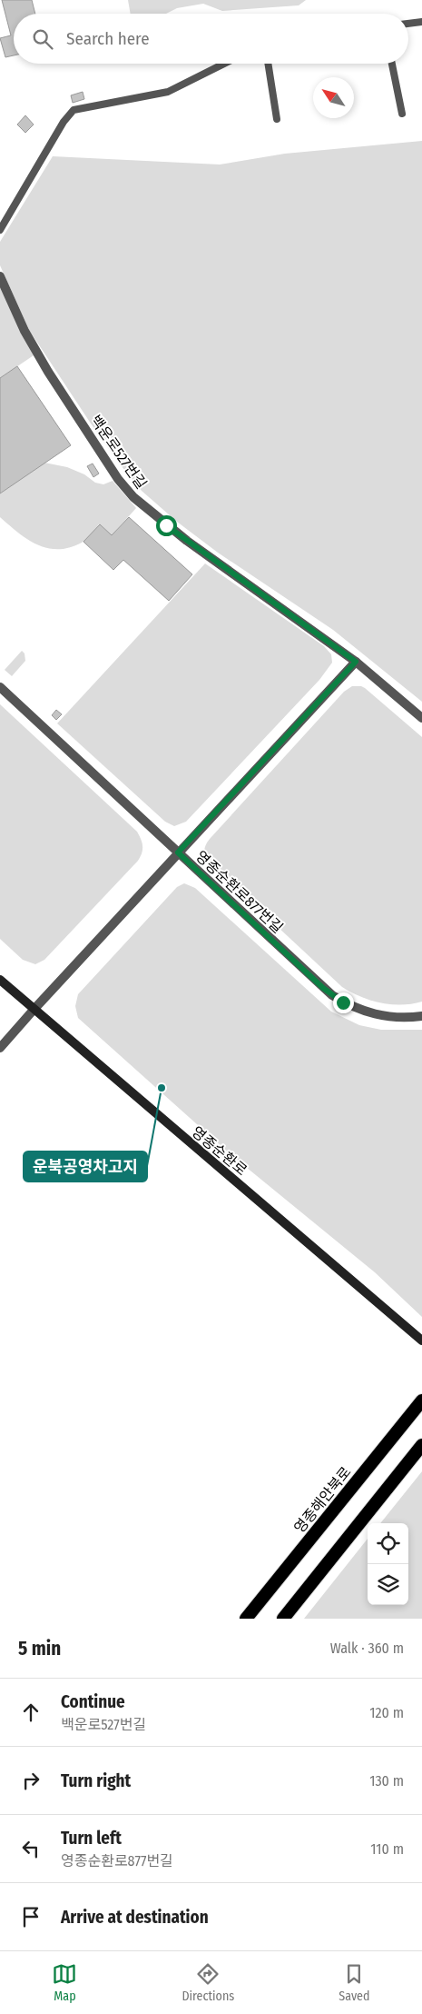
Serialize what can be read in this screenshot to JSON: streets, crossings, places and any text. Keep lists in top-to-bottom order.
{
  "streets": {
    "highway": ["영종해안북로"],
    "main road": ["영종순환로"],
    "street": ["백운로527번길", "영종순환로877번길"]
  },
  "places": ["운북공영차고지"],
  "north": "top left",
  "page": {
    "search": "Search here",
    "heading": ["5 min", "Walk · 360 m"],
    "list": [
      ["Continue", "백운로527번길", "120 m"],
      ["Turn right", "130 m"],
      ["Turn left", "영종순환로877번길", "110 m"],
      "Arrive at destination"
    ],
    "nav": ["Map", "Directions", "Saved"]
  }
}
